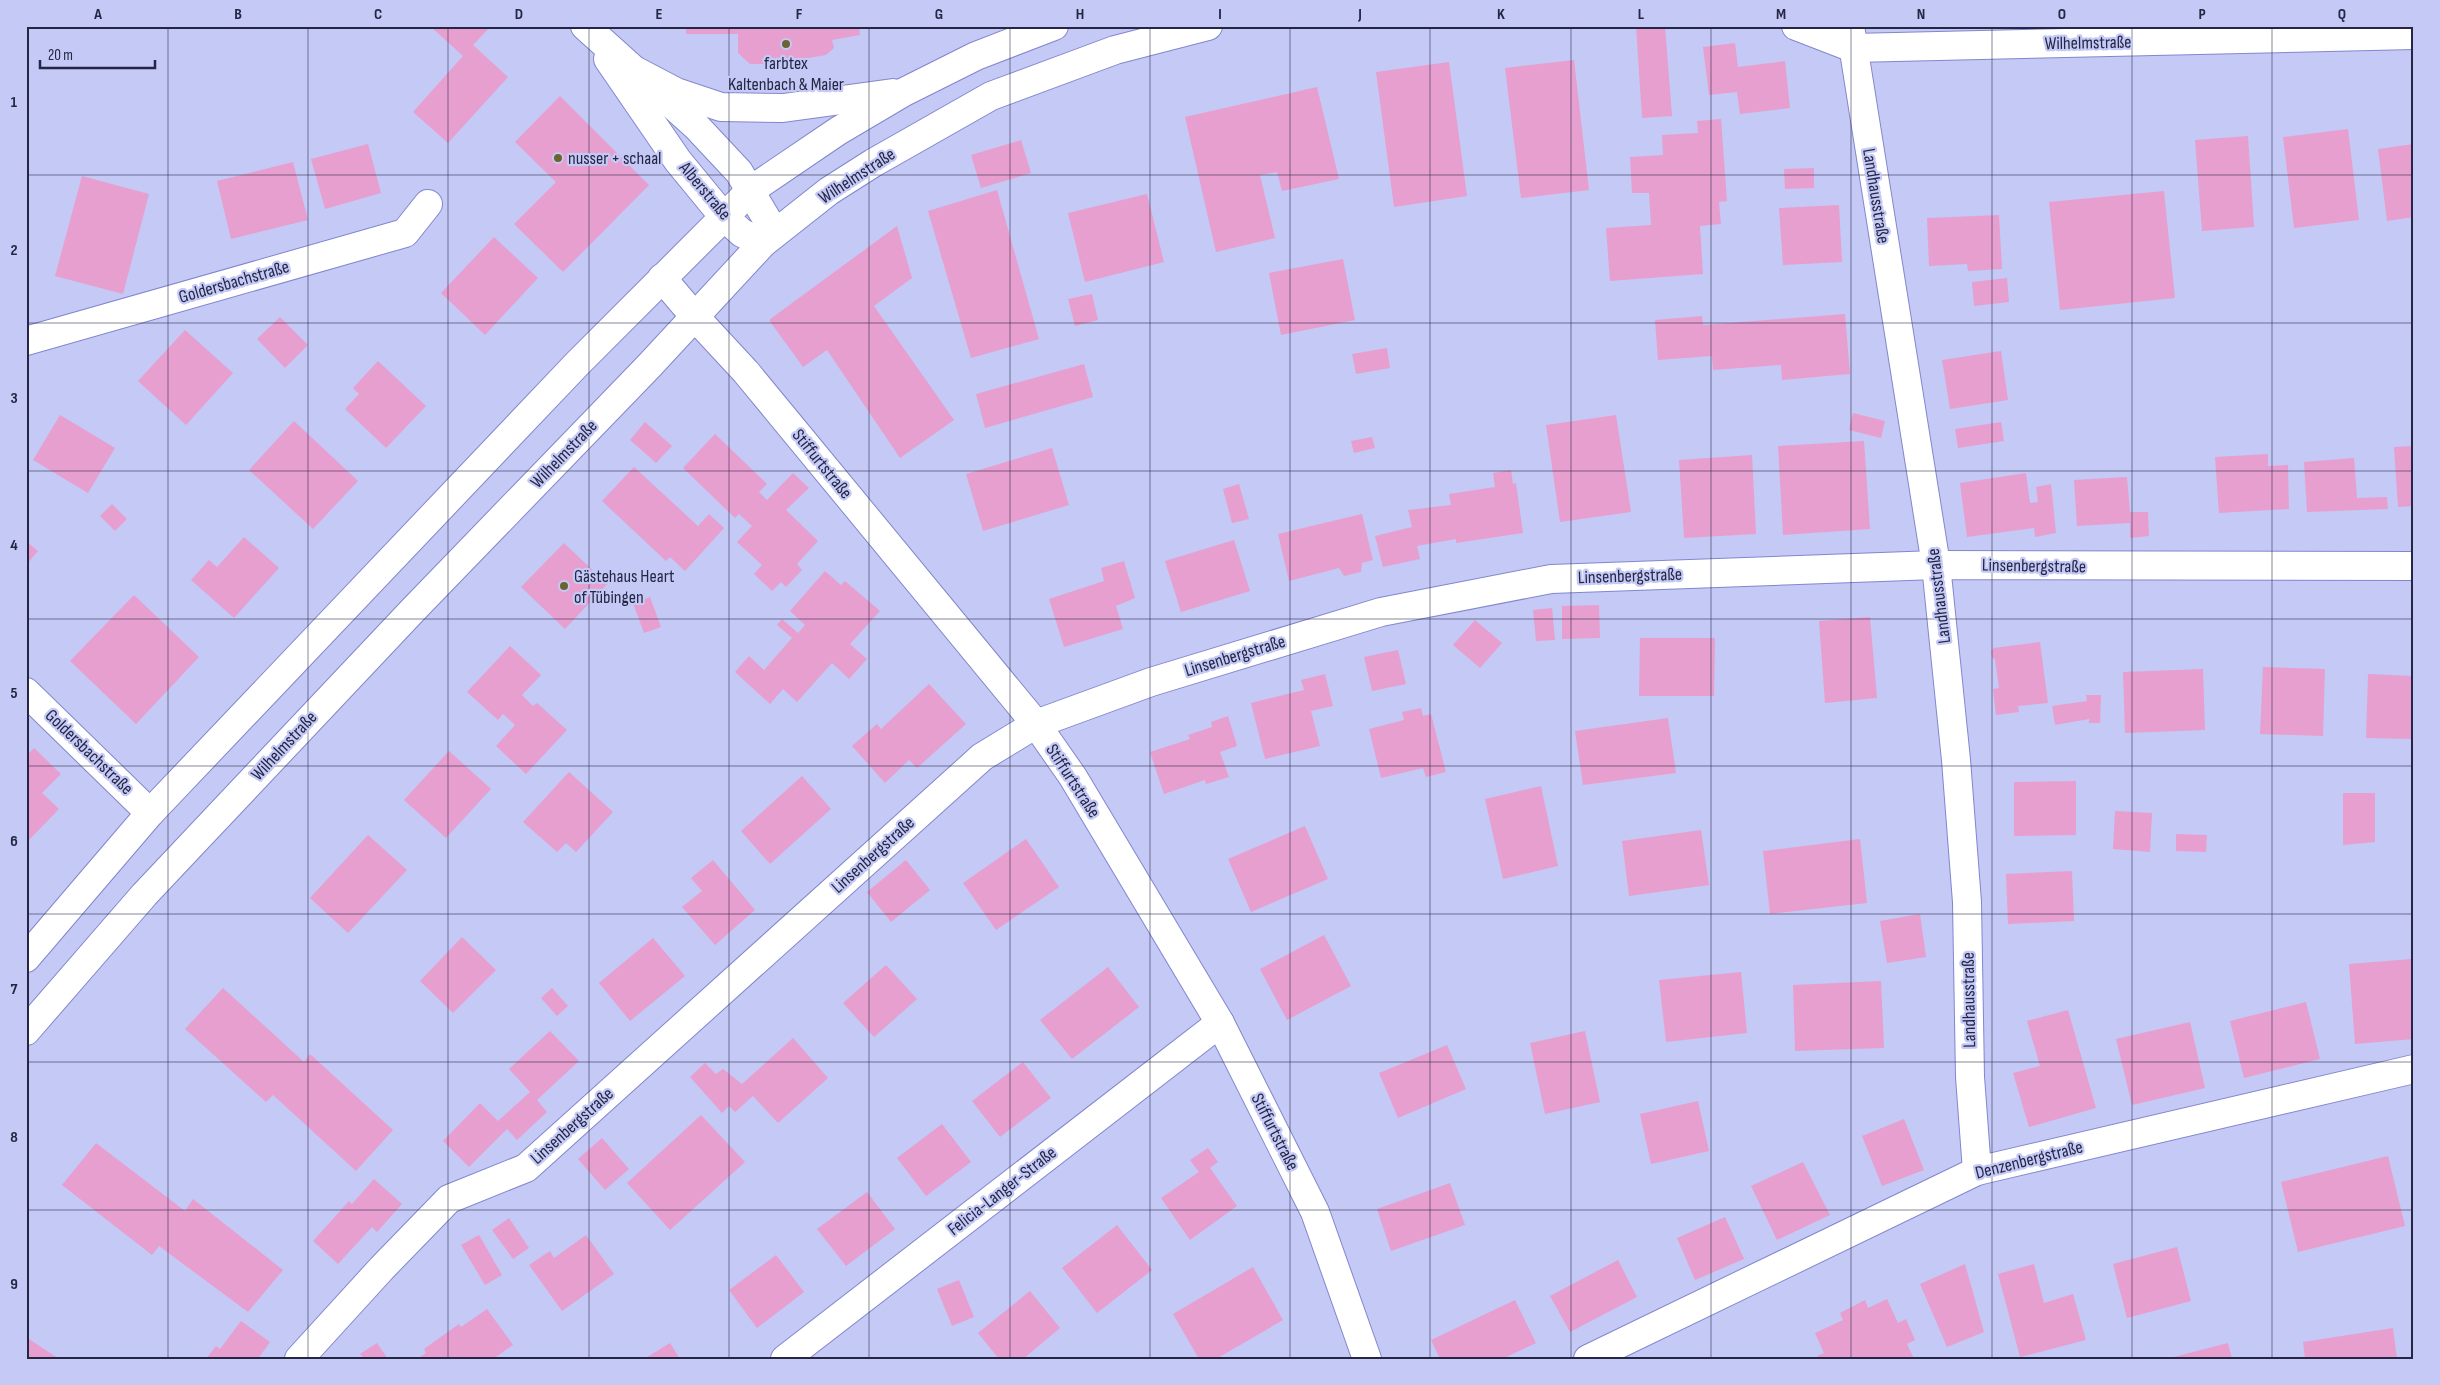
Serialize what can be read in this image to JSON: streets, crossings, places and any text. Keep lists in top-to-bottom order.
{
  "streets": {
    "street": [
      "Wilhelmstraße",
      "Alberstraße",
      "Landhausstraße",
      "Goldersbachstraße",
      "Stiffurtstraße",
      "Linsenbergstraße",
      "Denzenbergstraße",
      "Felicia-Langer-Straße"
    ]
  },
  "crossings": [
    ["Wilhelmstraße", "Alberstraße"],
    ["Wilhelmstraße", "Landhausstraße"],
    ["Wilhelmstraße", "Stiffurtstraße"],
    ["Landhausstraße", "Linsenbergstraße"],
    ["Landhausstraße", "Denzenbergstraße"],
    ["Stiffurtstraße", "Linsenbergstraße"],
    ["Stiffurtstraße", "Felicia-Langer-Straße"]
  ],
  "places": ["farbtex Kaltenbach & Maier", "nusser + schaal", "Gästehaus Heart of Tübingen"],
  "scale_bar": "20 m",
  "grid": {
    "columns": [
      "A",
      "B",
      "C",
      "D",
      "E",
      "F",
      "G",
      "H",
      "I",
      "J",
      "K",
      "L",
      "M",
      "N",
      "O",
      "P",
      "Q"
    ],
    "rows": [
      "1",
      "2",
      "3",
      "4",
      "5",
      "6",
      "7",
      "8",
      "9"
    ]
  }
}
